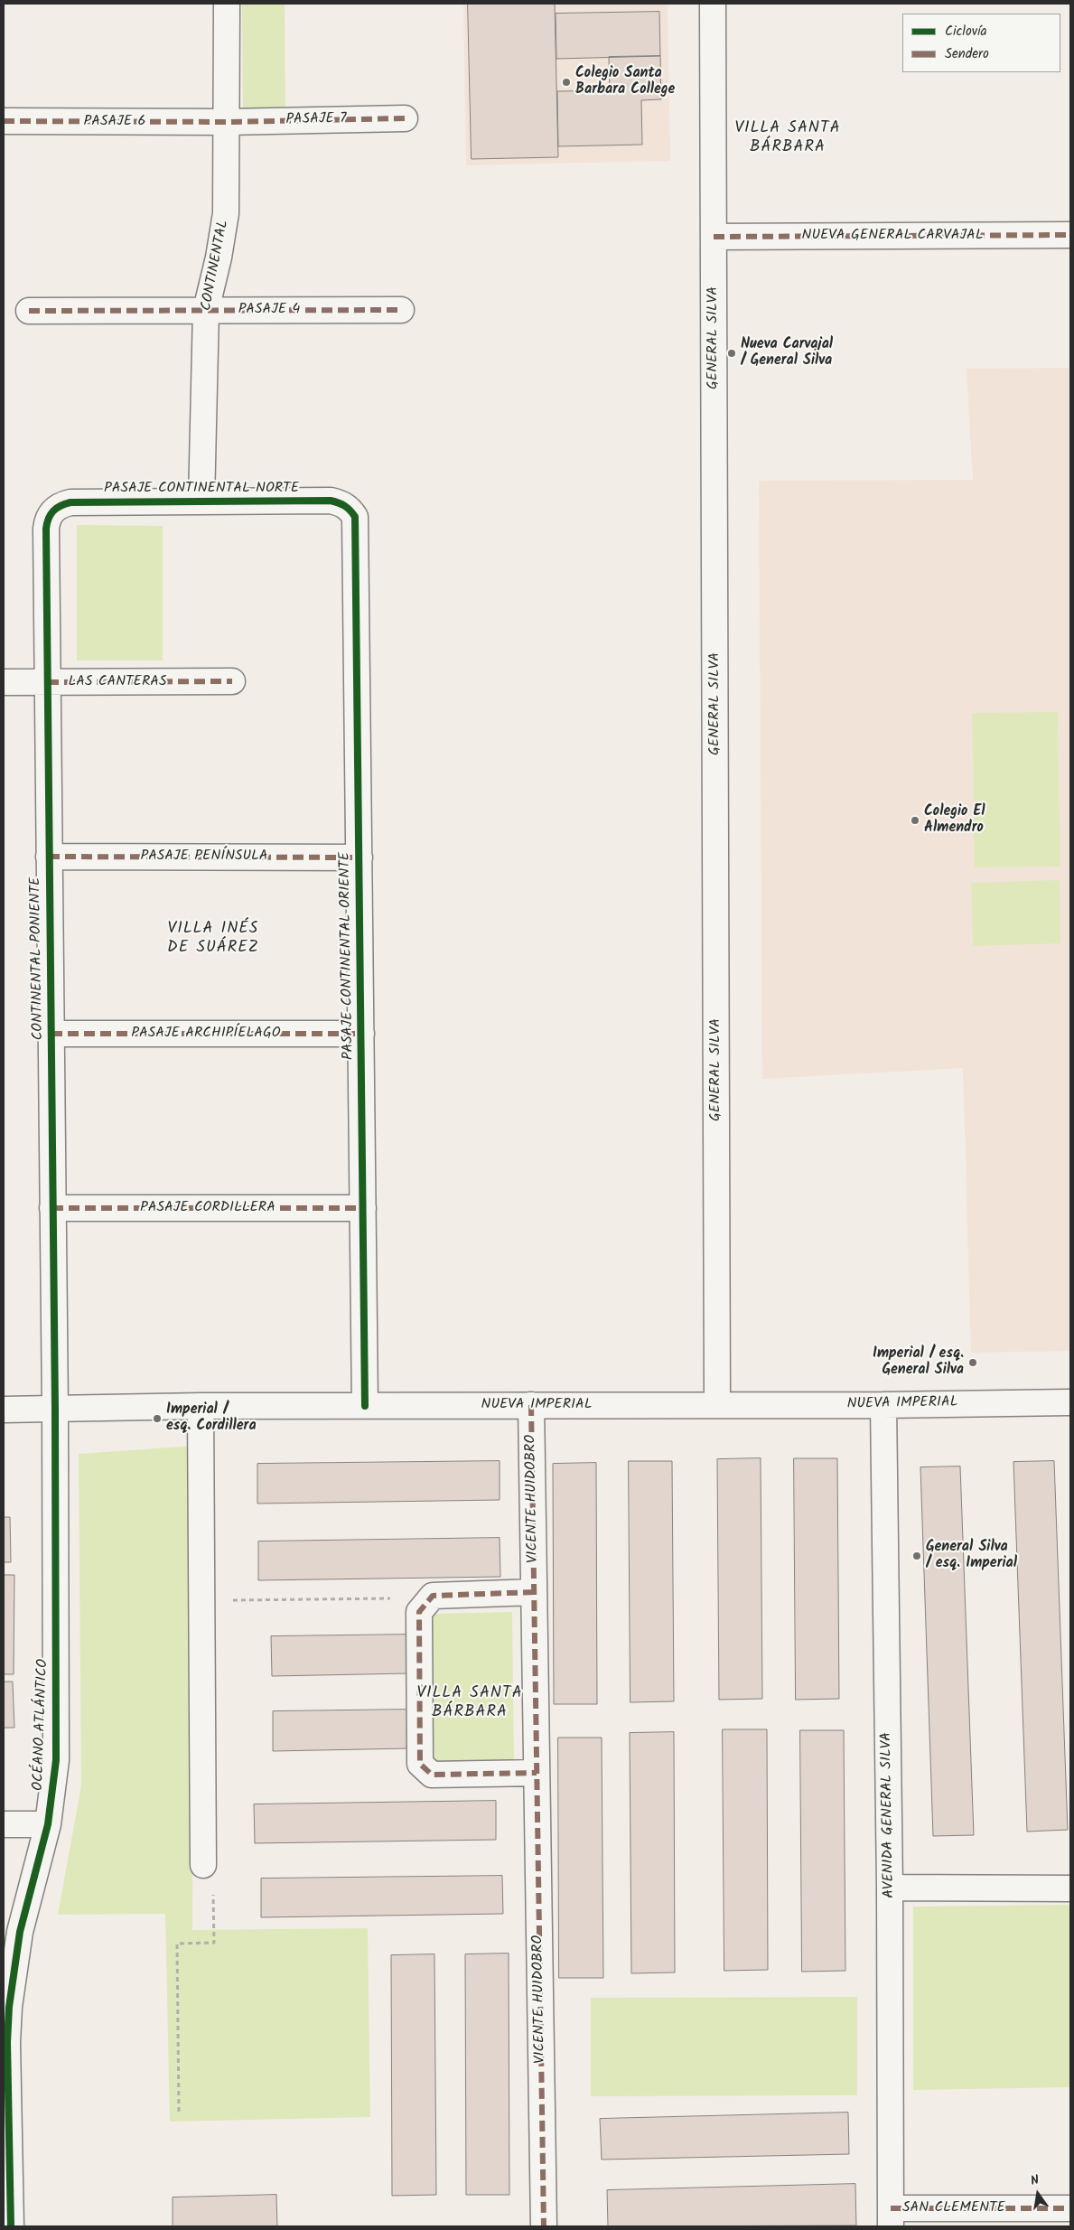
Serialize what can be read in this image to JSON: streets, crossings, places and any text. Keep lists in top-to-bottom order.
{
  "streets": {
    "street": [
      "PASAJE 7",
      "PASAJE 6",
      "NUEVA GENERAL CARVAJAL",
      "CONTINENTAL",
      "PASAJE 4",
      "GENERAL SILVA",
      "PASAJE CONTINENTAL NORTE",
      "LAS CANTERAS",
      "PASAJE PENÍNSULA",
      "PASAJE CONTINENTAL ORIENTE",
      "CONTINENTAL PONIENTE",
      "PASAJE ARCHIPÍELAGO",
      "PASAJE CORDILLERA",
      "NUEVA IMPERIAL",
      "VICENTE HUIDOBRO",
      "OCÉANO ATLÁNTICO",
      "AVENIDA GENERAL SILVA",
      "SAN CLEMENTE"
    ]
  },
  "crossings": [
    ["PASAJE 7", "PASAJE 6"],
    ["PASAJE 7", "CONTINENTAL"],
    ["PASAJE 6", "CONTINENTAL"],
    ["NUEVA GENERAL CARVAJAL", "GENERAL SILVA"],
    ["CONTINENTAL", "PASAJE 4"],
    ["CONTINENTAL", "PASAJE CONTINENTAL NORTE"],
    ["GENERAL SILVA", "NUEVA IMPERIAL"],
    ["PASAJE CONTINENTAL NORTE", "PASAJE CONTINENTAL ORIENTE"],
    ["PASAJE CONTINENTAL NORTE", "CONTINENTAL PONIENTE"],
    ["LAS CANTERAS", "CONTINENTAL PONIENTE"],
    ["PASAJE PENÍNSULA", "PASAJE CONTINENTAL ORIENTE"],
    ["PASAJE PENÍNSULA", "CONTINENTAL PONIENTE"],
    ["PASAJE CONTINENTAL ORIENTE", "PASAJE ARCHIPÍELAGO"],
    ["PASAJE CONTINENTAL ORIENTE", "PASAJE CORDILLERA"],
    ["PASAJE CONTINENTAL ORIENTE", "NUEVA IMPERIAL"],
    ["CONTINENTAL PONIENTE", "PASAJE ARCHIPÍELAGO"],
    ["CONTINENTAL PONIENTE", "PASAJE CORDILLERA"],
    ["CONTINENTAL PONIENTE", "NUEVA IMPERIAL"],
    ["CONTINENTAL PONIENTE", "OCÉANO ATLÁNTICO"],
    ["NUEVA IMPERIAL", "VICENTE HUIDOBRO"],
    ["NUEVA IMPERIAL", "OCÉANO ATLÁNTICO"],
    ["NUEVA IMPERIAL", "AVENIDA GENERAL SILVA"],
    ["AVENIDA GENERAL SILVA", "SAN CLEMENTE"]
  ],
  "districts": ["VILLA SANTA BÁRBARA", "VILLA INÉS DE SUÁREZ", "VILLA SANTA BÁRBARA"],
  "places": [
    "Colegio Santa Barbara College",
    "Nueva Carvajal / General Silva",
    "Colegio El Almendro",
    "Imperial / esq. General Silva",
    "Imperial / esq. Cordillera",
    "General Silva / esq. Imperial"
  ],
  "legend": ["Ciclovía", "Sendero"],
  "north": "top"
}
